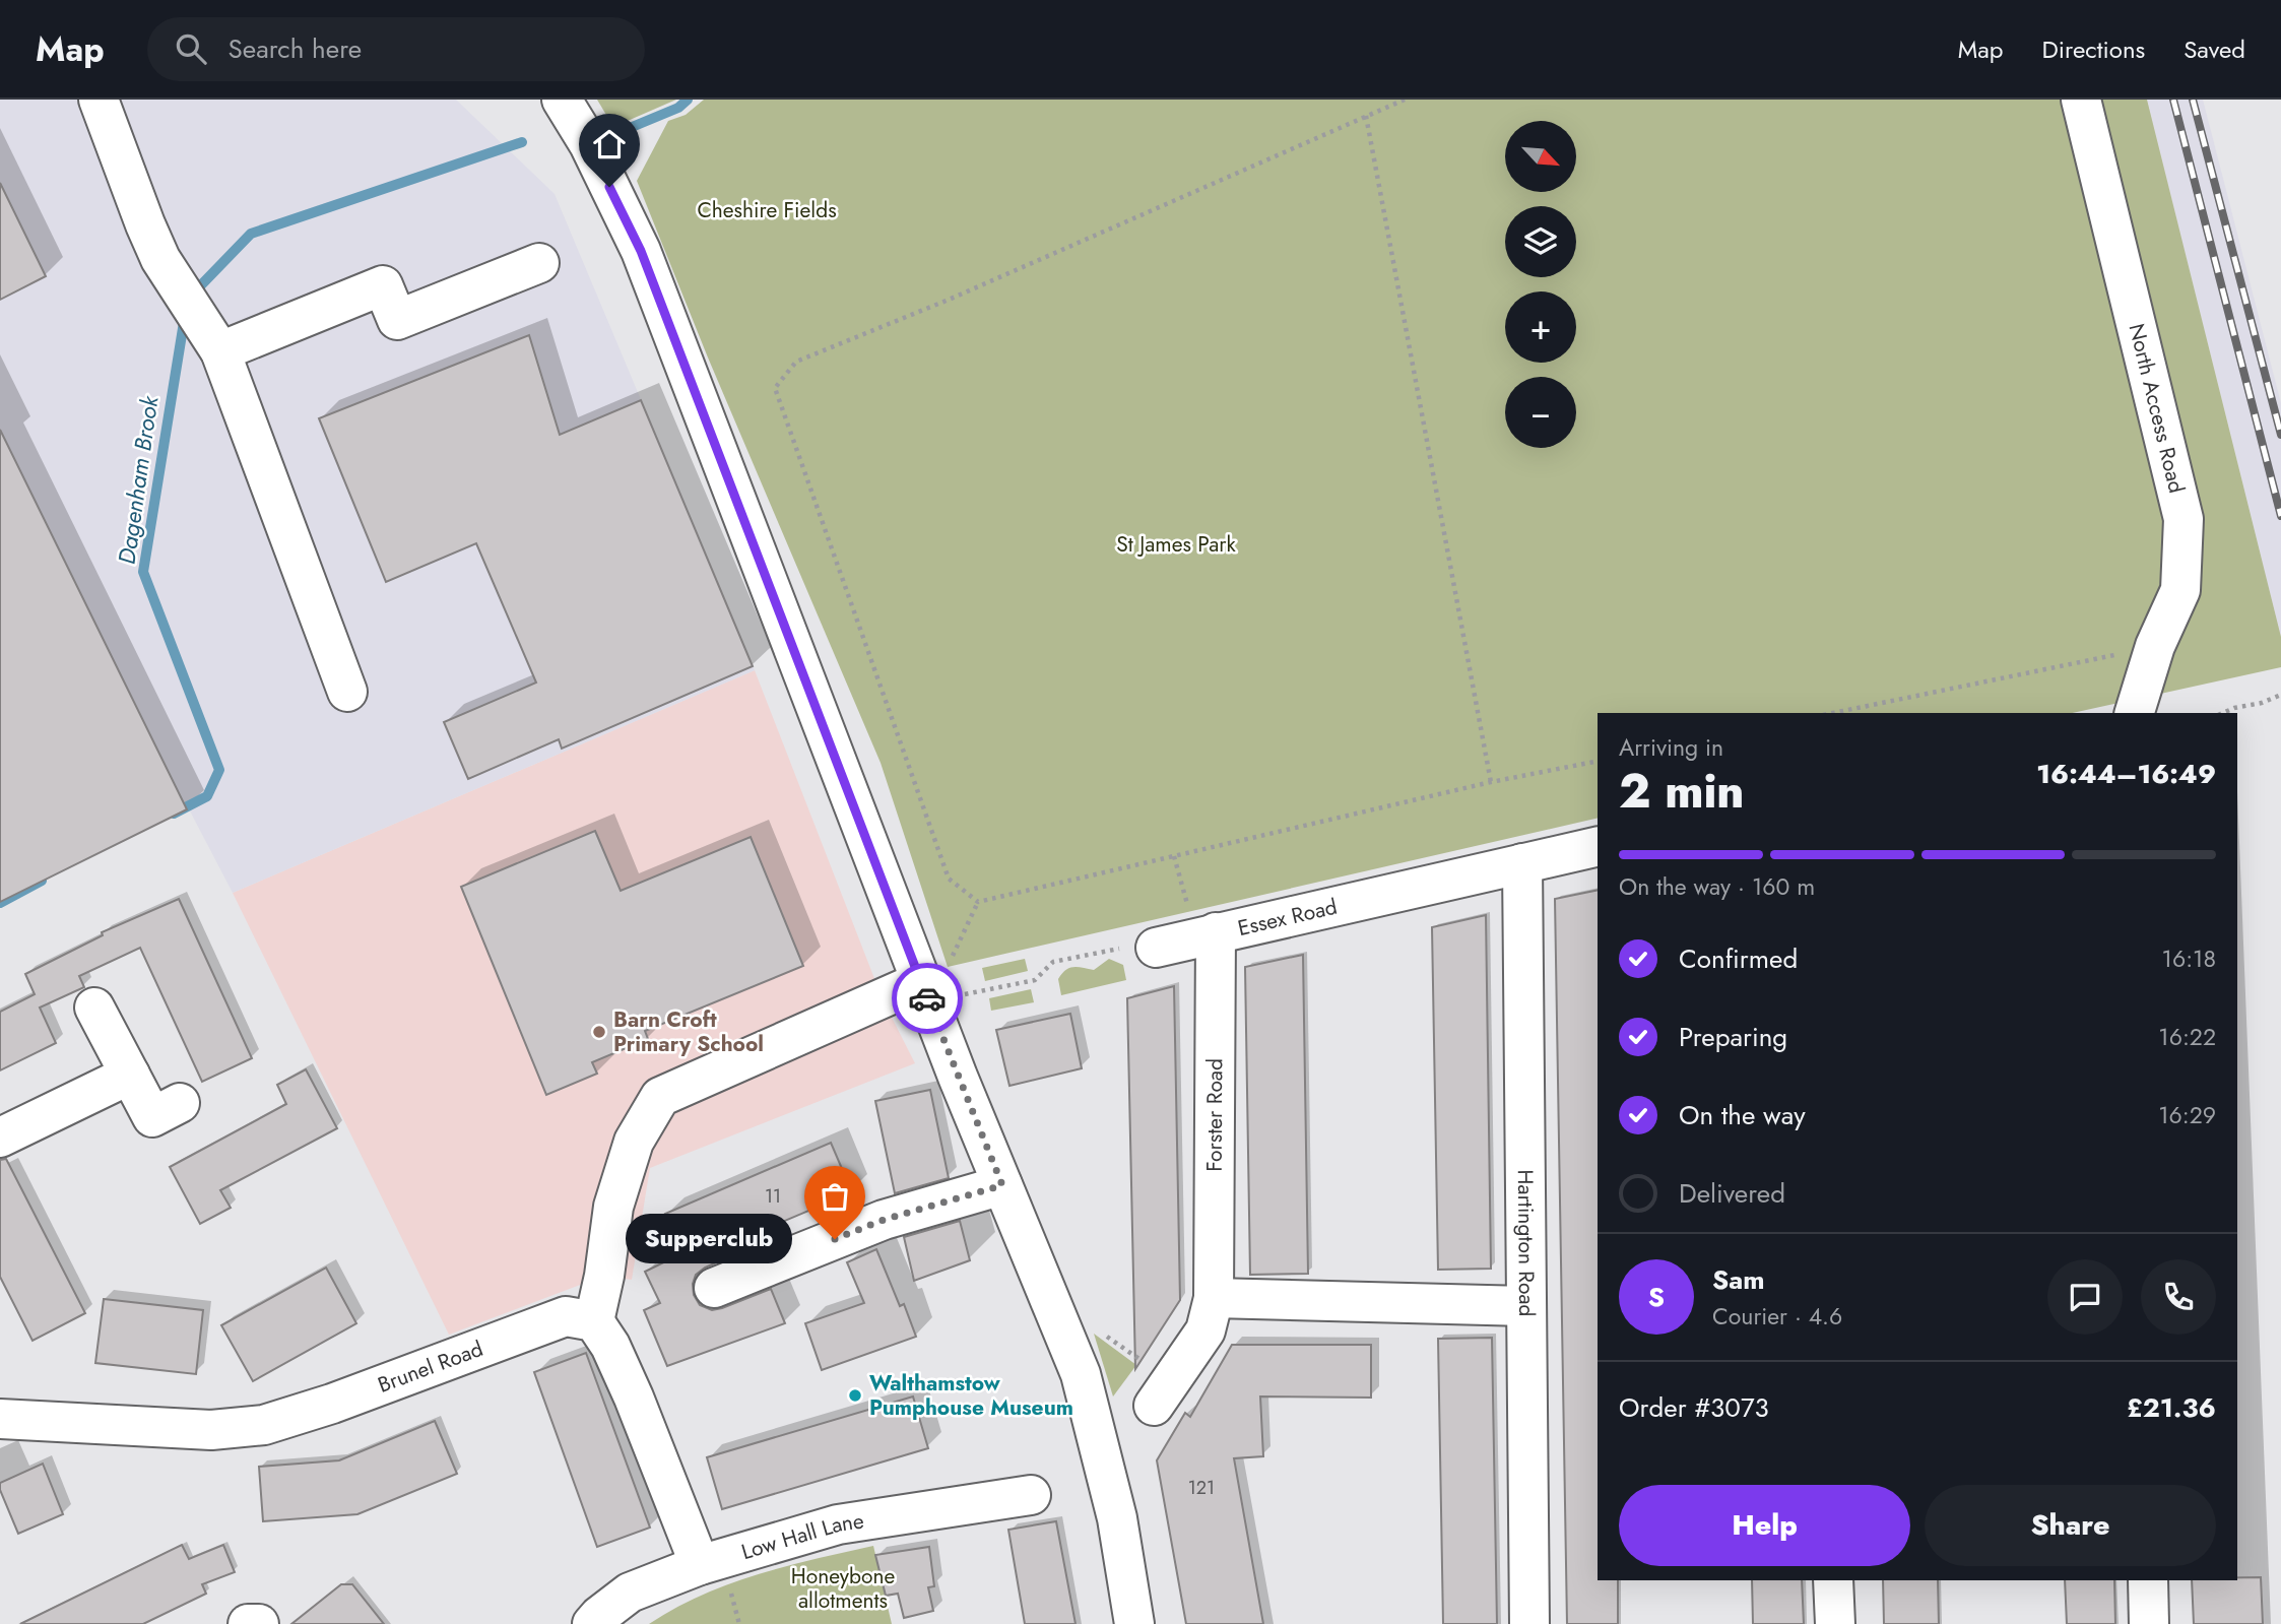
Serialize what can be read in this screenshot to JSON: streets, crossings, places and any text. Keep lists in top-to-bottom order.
{
  "streets": {
    "street": [
      "North Access Road",
      "Essex Road",
      "Forster Road",
      "Hartington Road",
      "Brunel Road",
      "Low Hall Lane"
    ]
  },
  "crossings": [
    ["Essex Road", "Forster Road"],
    ["Essex Road", "Hartington Road"]
  ],
  "water": ["Dagenham Brook"],
  "parks": ["Cheshire Fields", "St James Park", "Honeybone allotments"],
  "places": ["Barn Croft Primary School", "Supperclub", "Walthamstow Pumphouse Museum"],
  "house_numbers": ["11", "121"],
  "north": "bottom right",
  "page": {
    "header": "Map",
    "search": "Search here",
    "nav": ["Map", "Directions", "Saved"],
    "map_buttons": ["+", "−"],
    "heading": ["2 min", "Arriving in", "16:44–16:49"],
    "panel": [
      "Sam",
      "Courier · 4.6",
      "Order #3073",
      "£21.36"
    ],
    "bar": "On the way · 160 m",
    "list": [
      ["Confirmed", "16:18"],
      ["Preparing", "16:22"],
      ["On the way", "16:29"],
      "Delivered"
    ],
    "bubble": "Supperclub",
    "round": "S",
    "buttons": ["Help", "Share"]
  }
}
